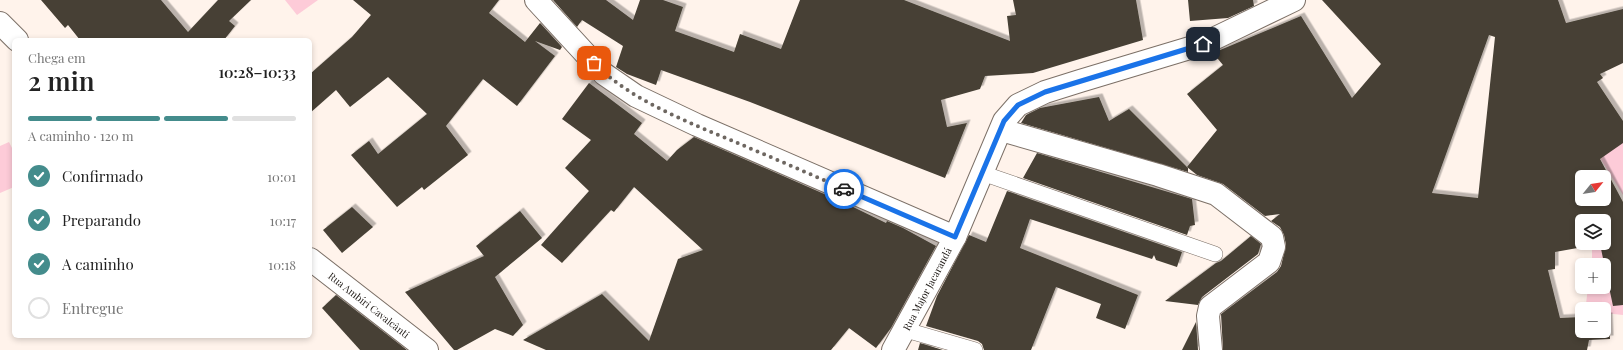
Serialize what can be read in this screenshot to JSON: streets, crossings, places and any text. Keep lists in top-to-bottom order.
{
  "streets": {
    "street": ["Rua Major Jacarandá", "Rua Ambíri Cavalcânti"]
  },
  "north": "top right",
  "page": {
    "heading": ["2 min", "Chega em", "10:28–10:33"],
    "bar": "A caminho · 120 m",
    "list": [
      ["Confirmado", "10:01"],
      ["Preparando", "10:17"],
      ["A caminho", "10:18"],
      "Entregue"
    ],
    "map_buttons": ["+", "−"]
  }
}
